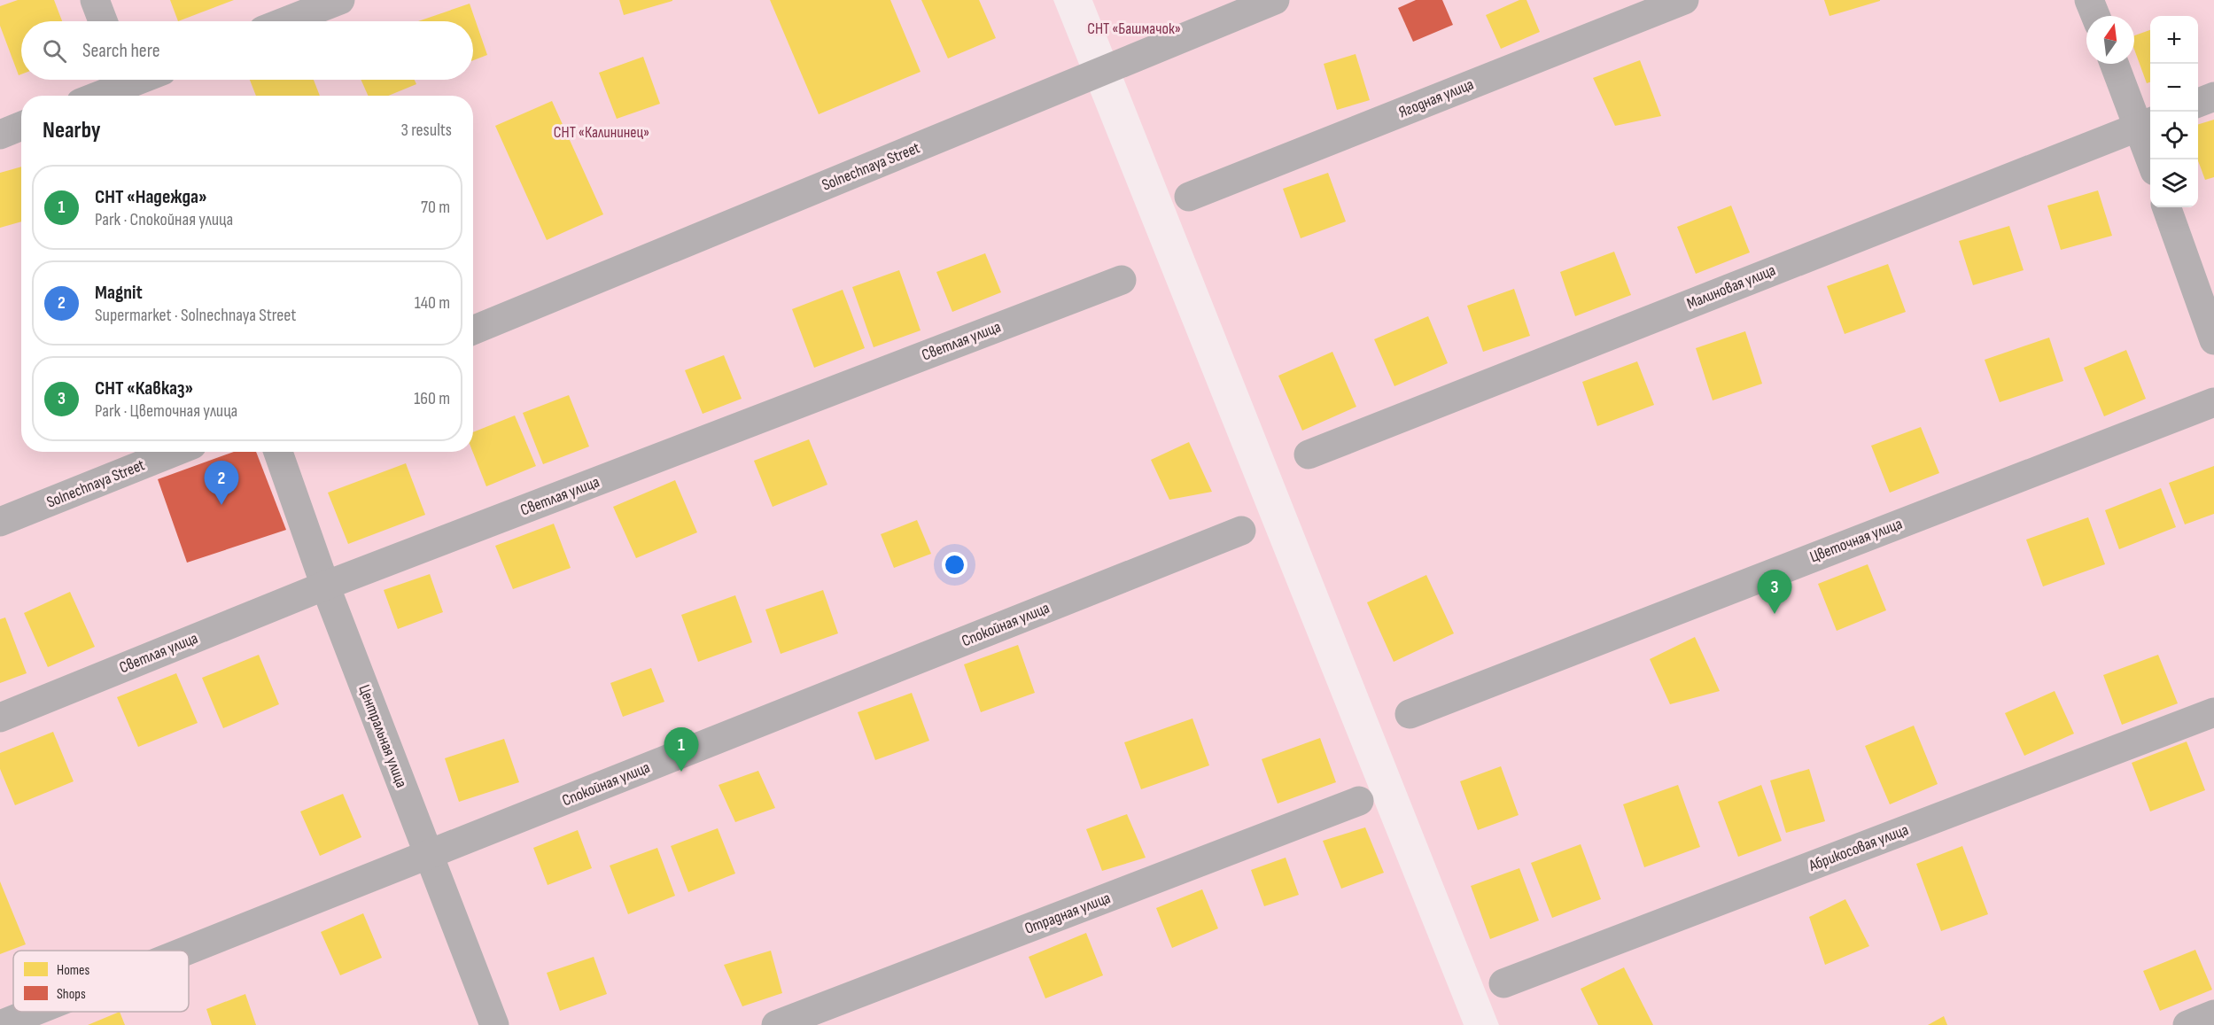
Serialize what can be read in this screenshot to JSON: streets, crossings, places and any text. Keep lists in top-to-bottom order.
{
  "streets": {
    "street": [
      "Ягодная улица",
      "Solnechnaya Street",
      "Малиновая улица",
      "Светлая улица",
      "Цветочная улица",
      "Спокойная улица",
      "Центральная улица",
      "Абрикосовая улица",
      "Отрадная улица"
    ]
  },
  "crossings": [
    ["Светлая улица", "Центральная улица"],
    ["Спокойная улица", "Центральная улица"]
  ],
  "parks": ["СНТ «Башмачок»", "СНТ «Калининец»"],
  "legend": ["Homes", "Shops"],
  "north": "top",
  "page": {
    "map_buttons": ["+", "−"],
    "search": "Search here",
    "heading": ["Nearby", "3 results"],
    "list": [
      {
        "mark": "1",
        "name": "СНТ «Надежда»",
        "note": "Park · Спокойная улица",
        "value": "70 m"
      },
      {
        "mark": "2",
        "name": "Magnit",
        "note": "Supermarket · Solnechnaya Street",
        "value": "140 m"
      },
      {
        "mark": "3",
        "name": "СНТ «Кавказ»",
        "note": "Park · Цветочная улица",
        "value": "160 m"
      }
    ],
    "pins": ["2", "3", "1"]
  }
}
